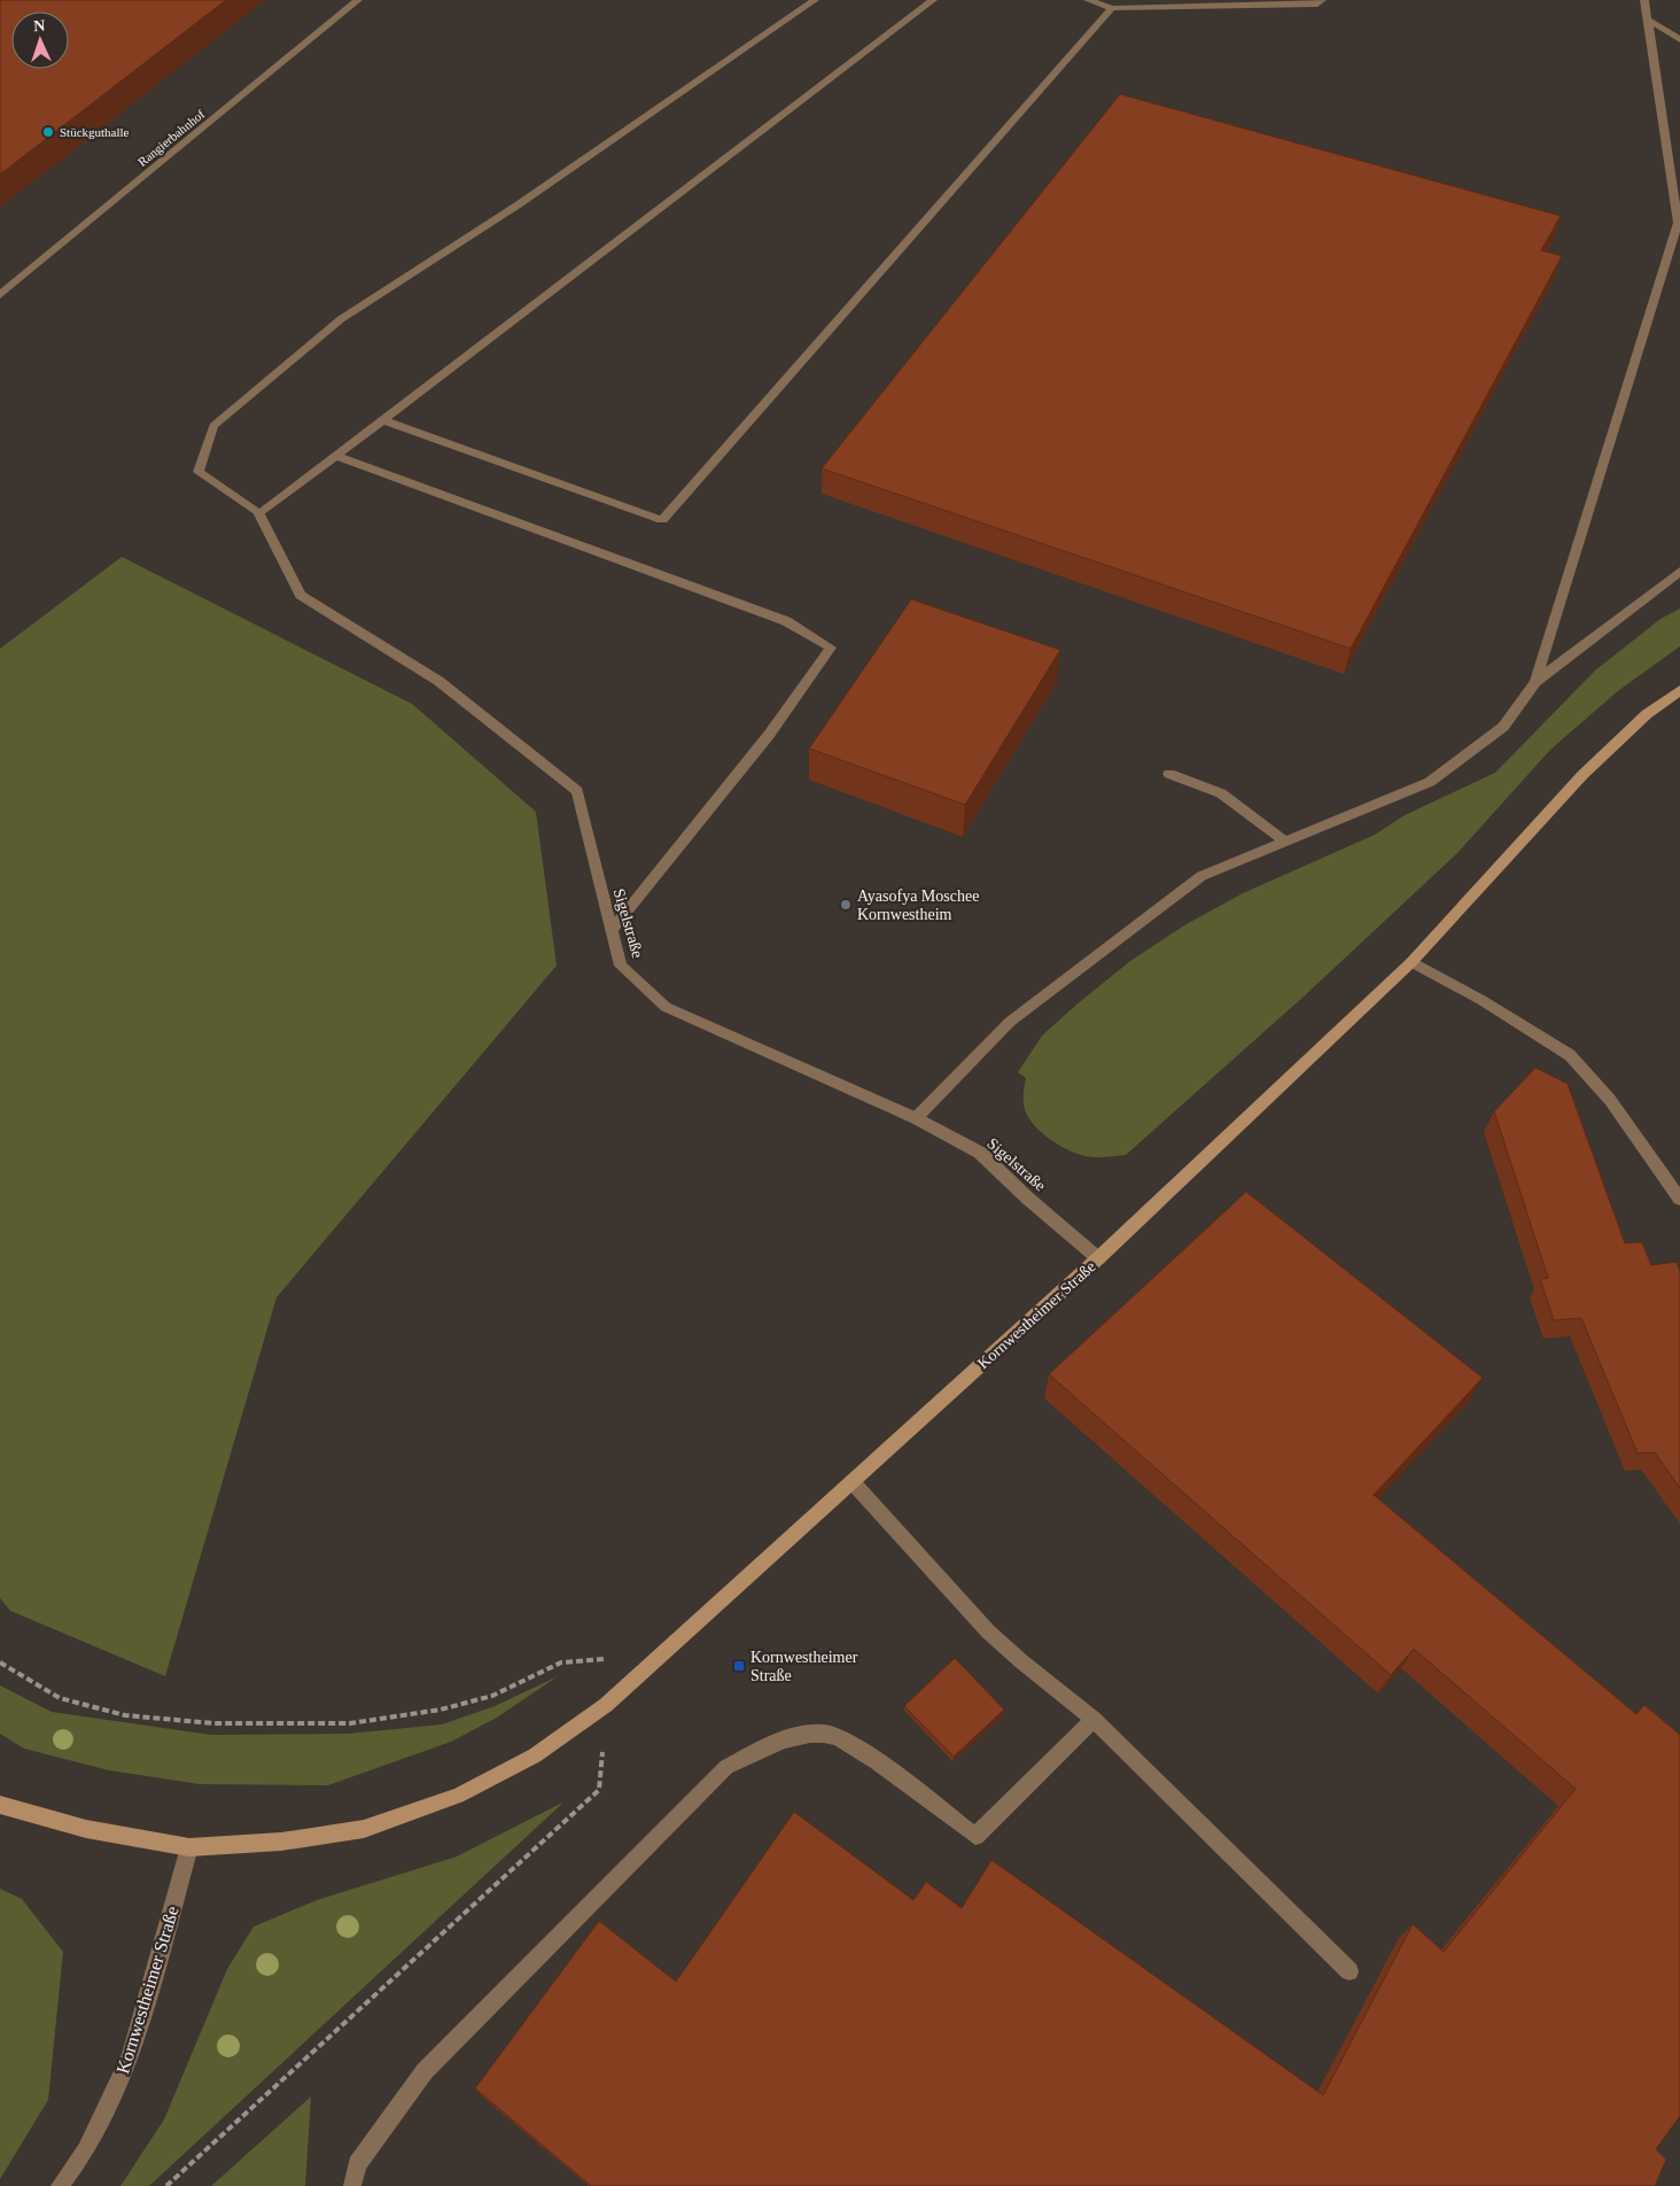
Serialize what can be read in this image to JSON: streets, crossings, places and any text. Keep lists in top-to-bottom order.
{
  "streets": {
    "main road": ["Kornwestheimer Straße"],
    "street": ["Rangierbahnhof", "Sigelstraße"]
  },
  "crossings": [
    ["Sigelstraße", "Kornwestheimer Straße"]
  ],
  "places": {
    "other": ["Stückguthalle", "Ayasofya Moschee Kornwestheim"],
    "transit": ["Kornwestheimer Straße"]
  },
  "north": "top"
}
